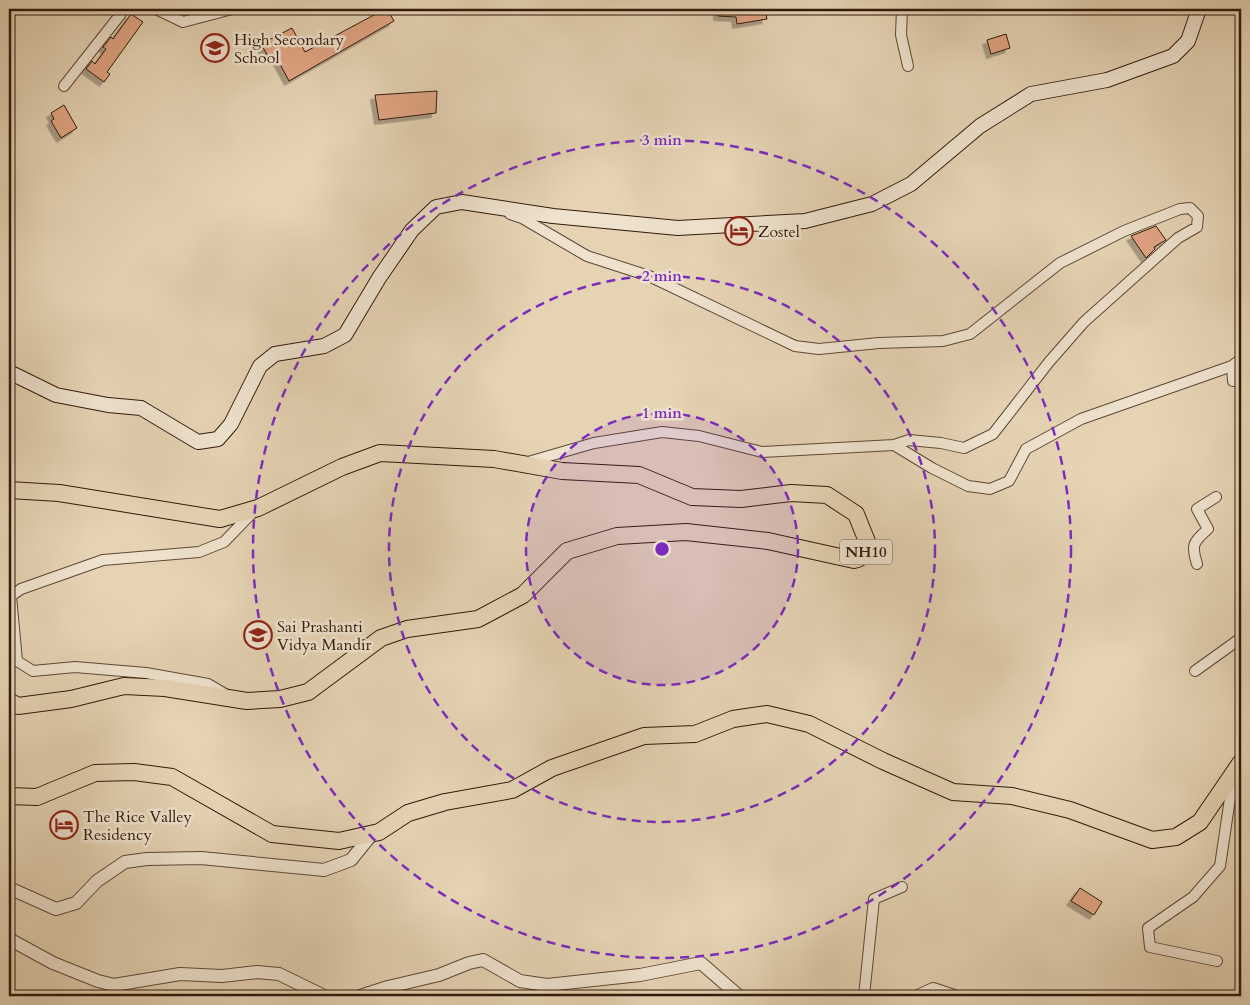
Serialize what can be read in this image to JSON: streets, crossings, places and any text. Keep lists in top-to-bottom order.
{
  "streets": {
    "highway": ["NH10"]
  },
  "places": {
    "school or university": ["High Secondary School", "Sai Prashanti Vidya Mandir"],
    "hotel": ["Zostel", "The Rice Valley Residency"]
  },
  "rings": ["3 min", "2 min", "1 min"]
}
